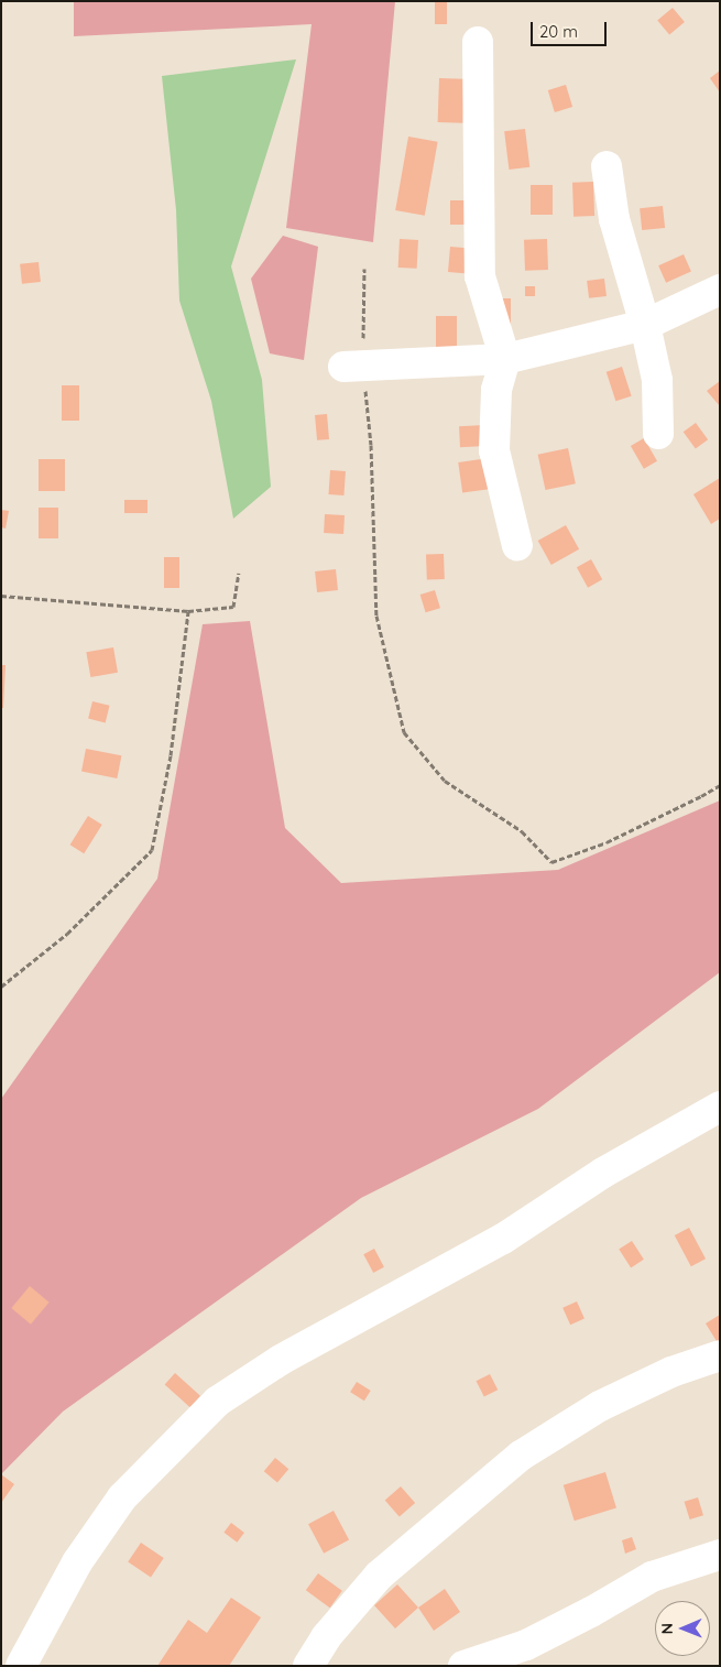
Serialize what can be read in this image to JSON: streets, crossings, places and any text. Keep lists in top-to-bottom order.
{
  "scale_bar": "20 m",
  "north": "left"
}
